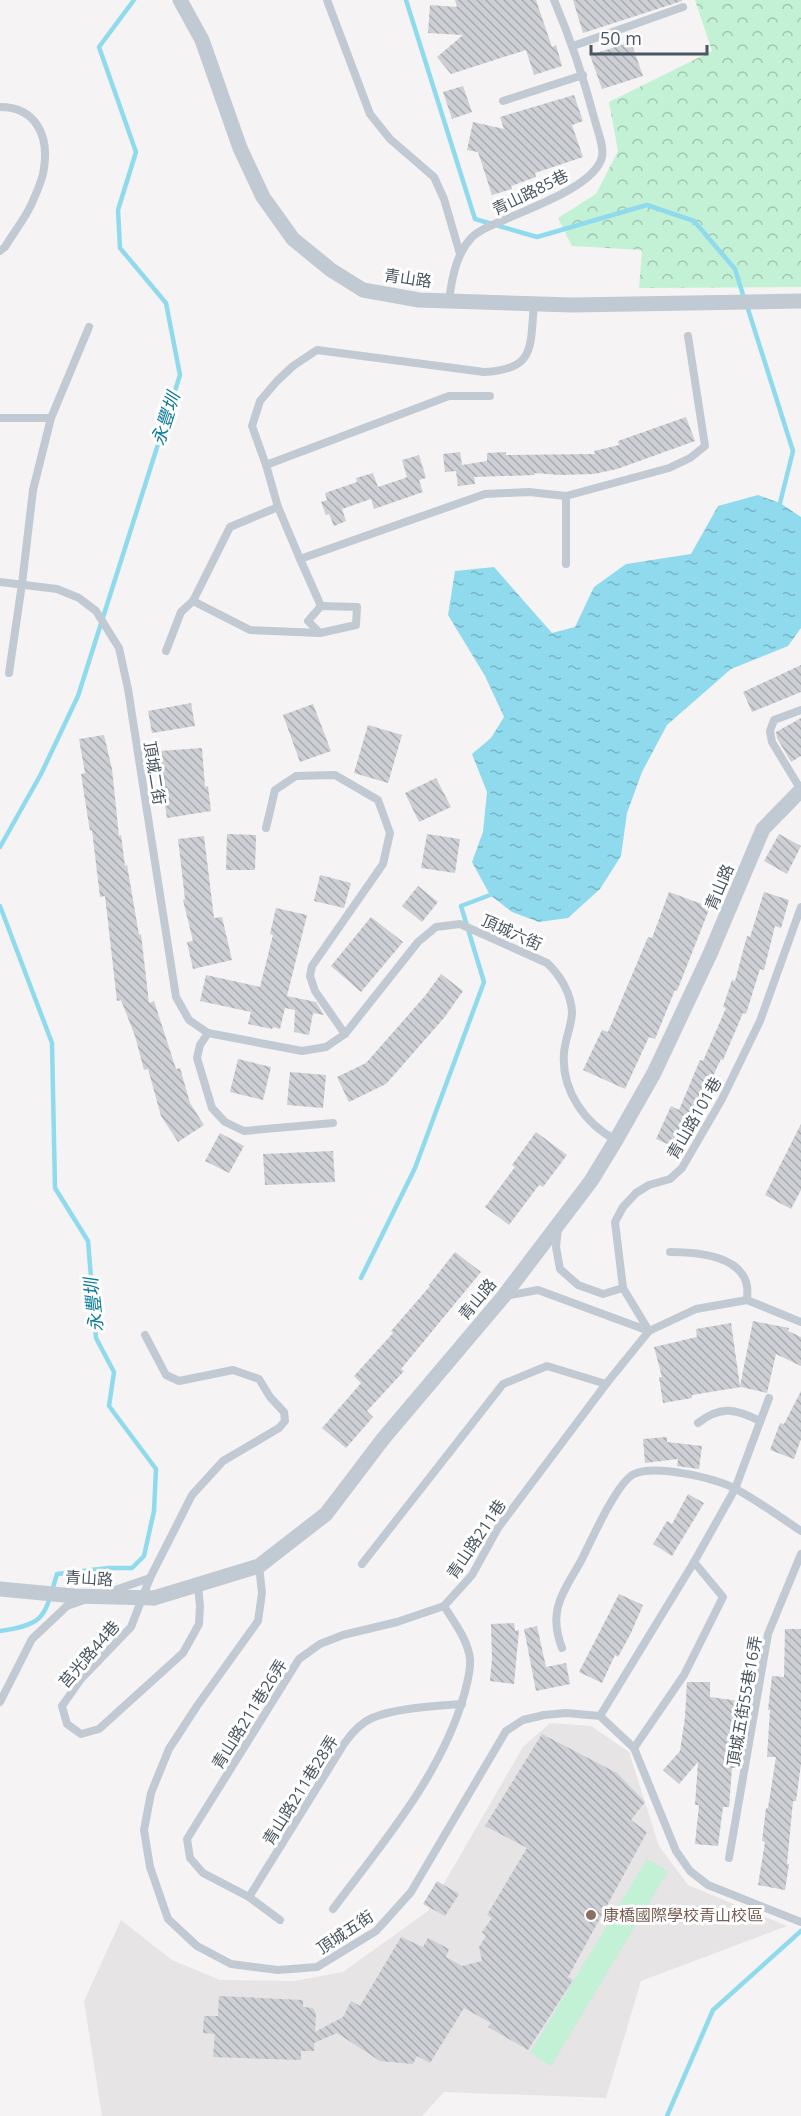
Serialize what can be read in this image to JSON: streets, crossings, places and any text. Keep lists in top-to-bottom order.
{
  "streets": {
    "street": ["青山路"],
    "lane": [
      "青山路85巷",
      "頂城二街",
      "頂城六街",
      "青山路101巷",
      "青山路211巷",
      "莒光路44巷",
      "頂城五街55巷16弄",
      "青山路211巷26弄",
      "青山路211巷28弄",
      "頂城五街"
    ]
  },
  "crossings": [
    ["青山路85巷", "青山路"],
    ["青山路", "頂城六街"],
    ["青山路", "莒光路44巷"],
    ["青山路", "頂城五街"],
    ["頂城二街", "頂城六街"],
    ["青山路101巷", "青山路211巷"],
    ["青山路211巷", "青山路211巷26弄"],
    ["青山路211巷26弄", "青山路211巷28弄"]
  ],
  "water": ["永豐圳"],
  "places": ["康橋國際學校青山校區"],
  "scale_bar": "50 m"
}
